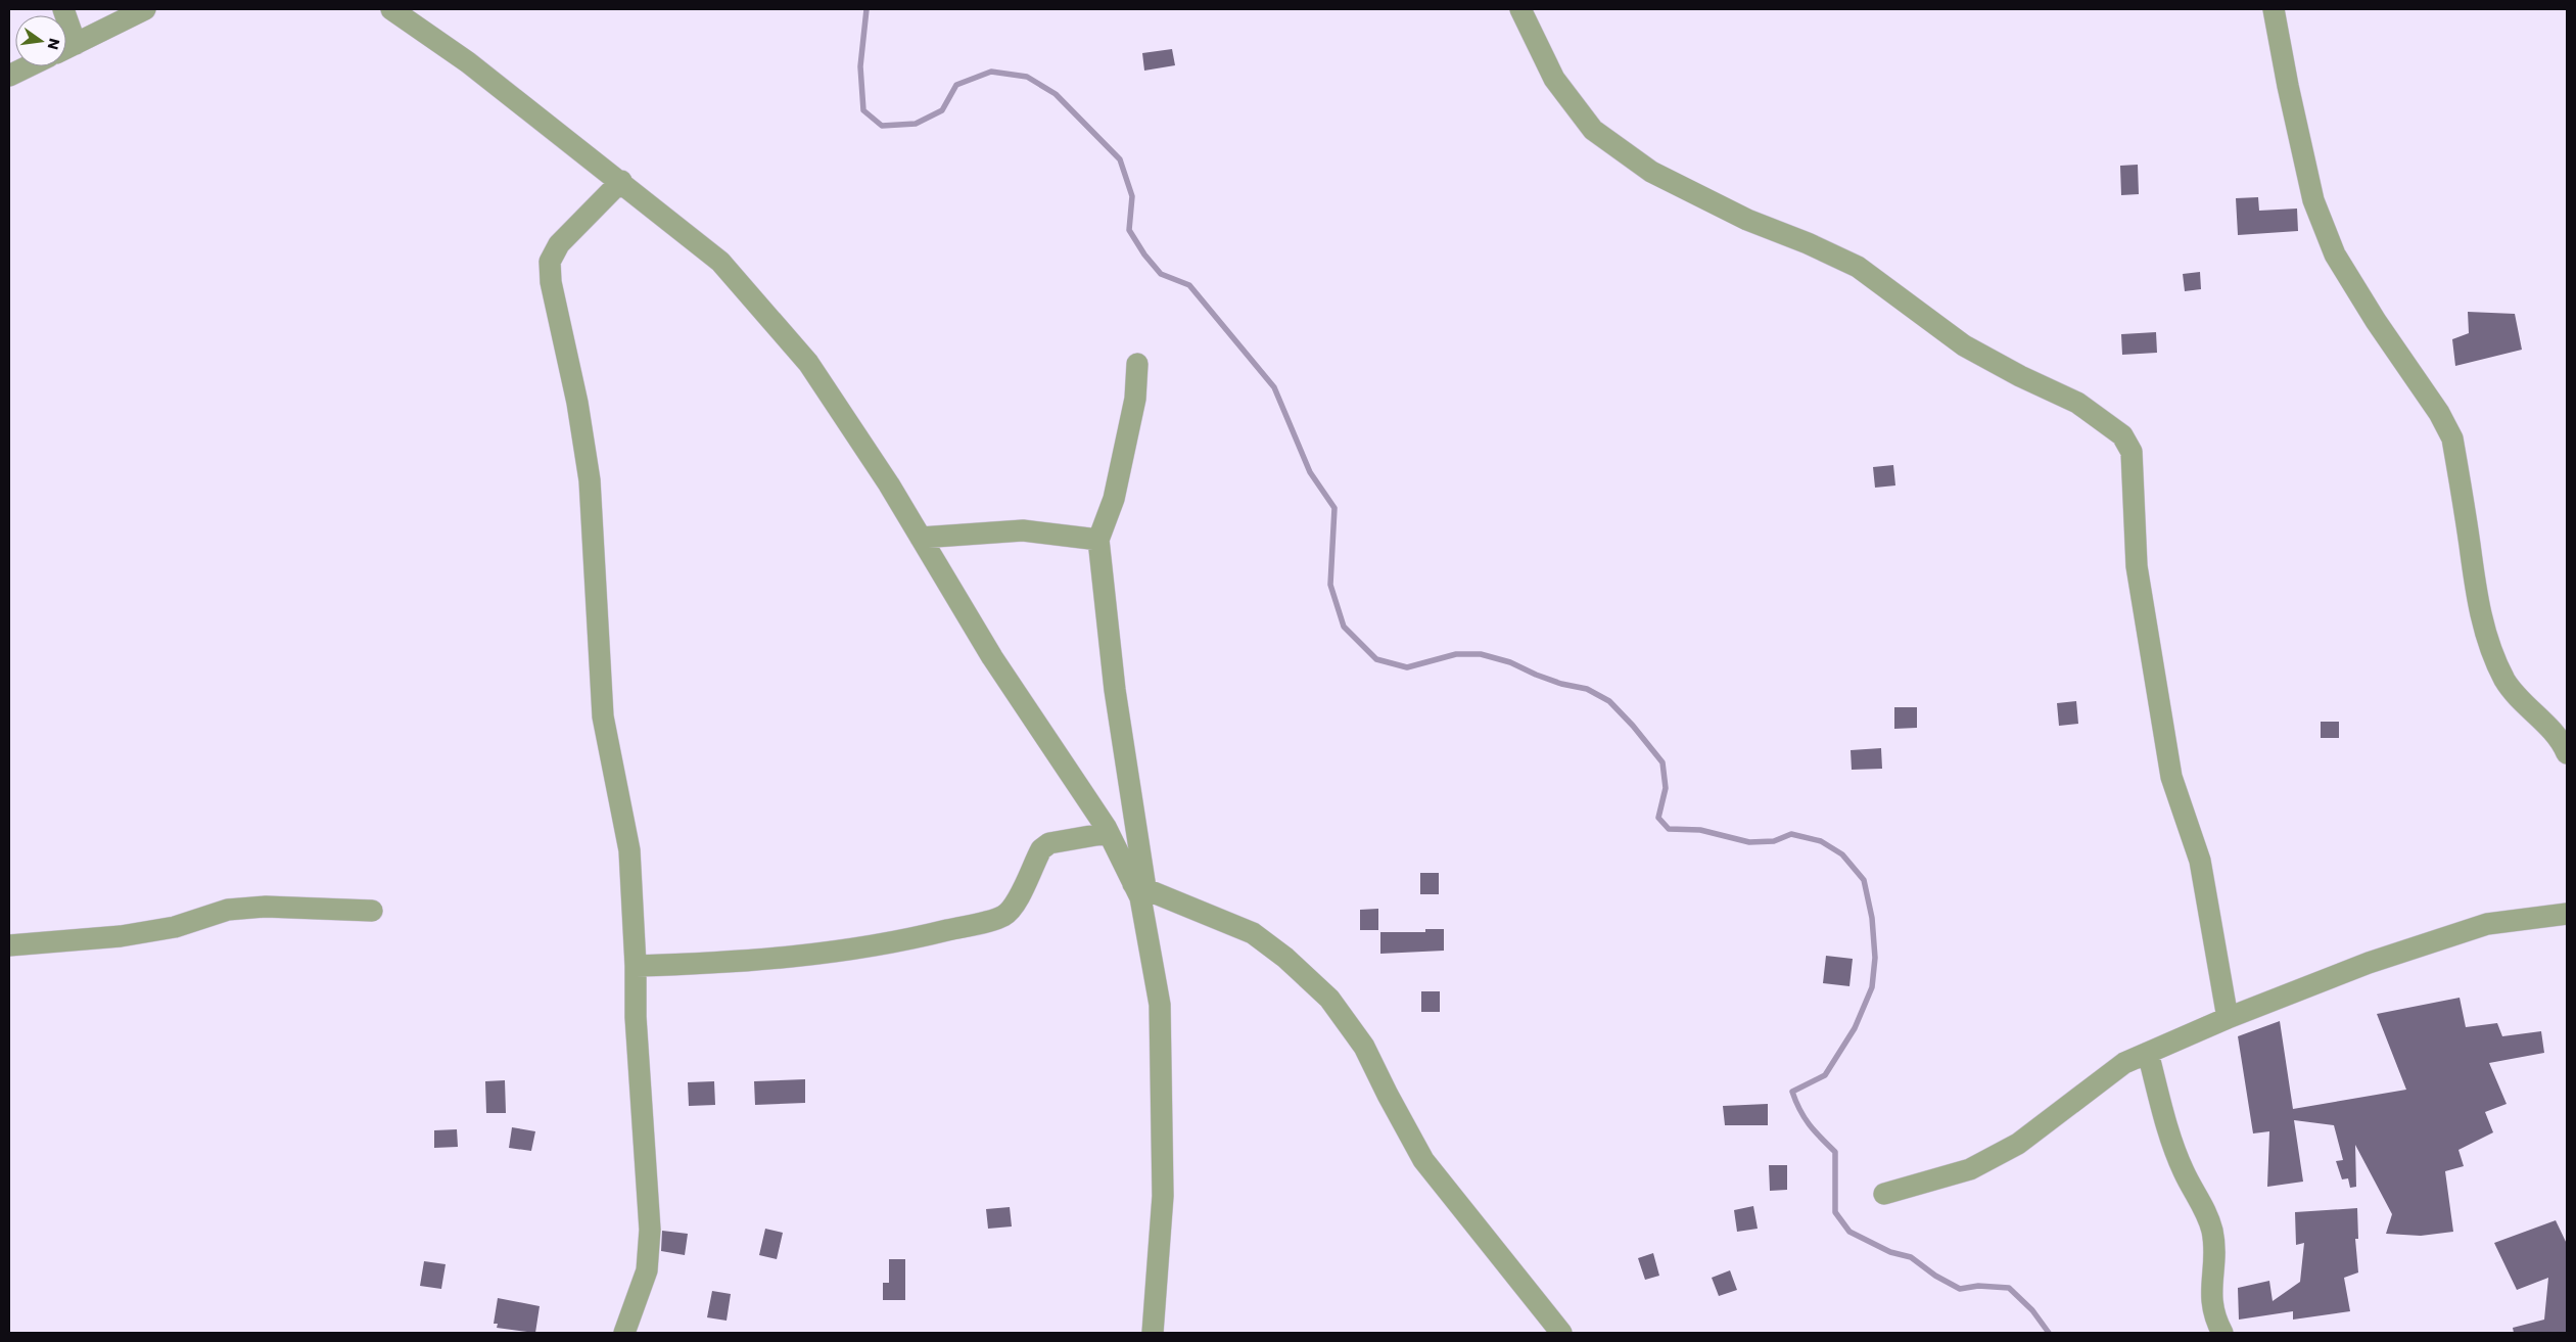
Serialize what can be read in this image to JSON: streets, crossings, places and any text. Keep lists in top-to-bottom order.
{
  "north": "right"
}
